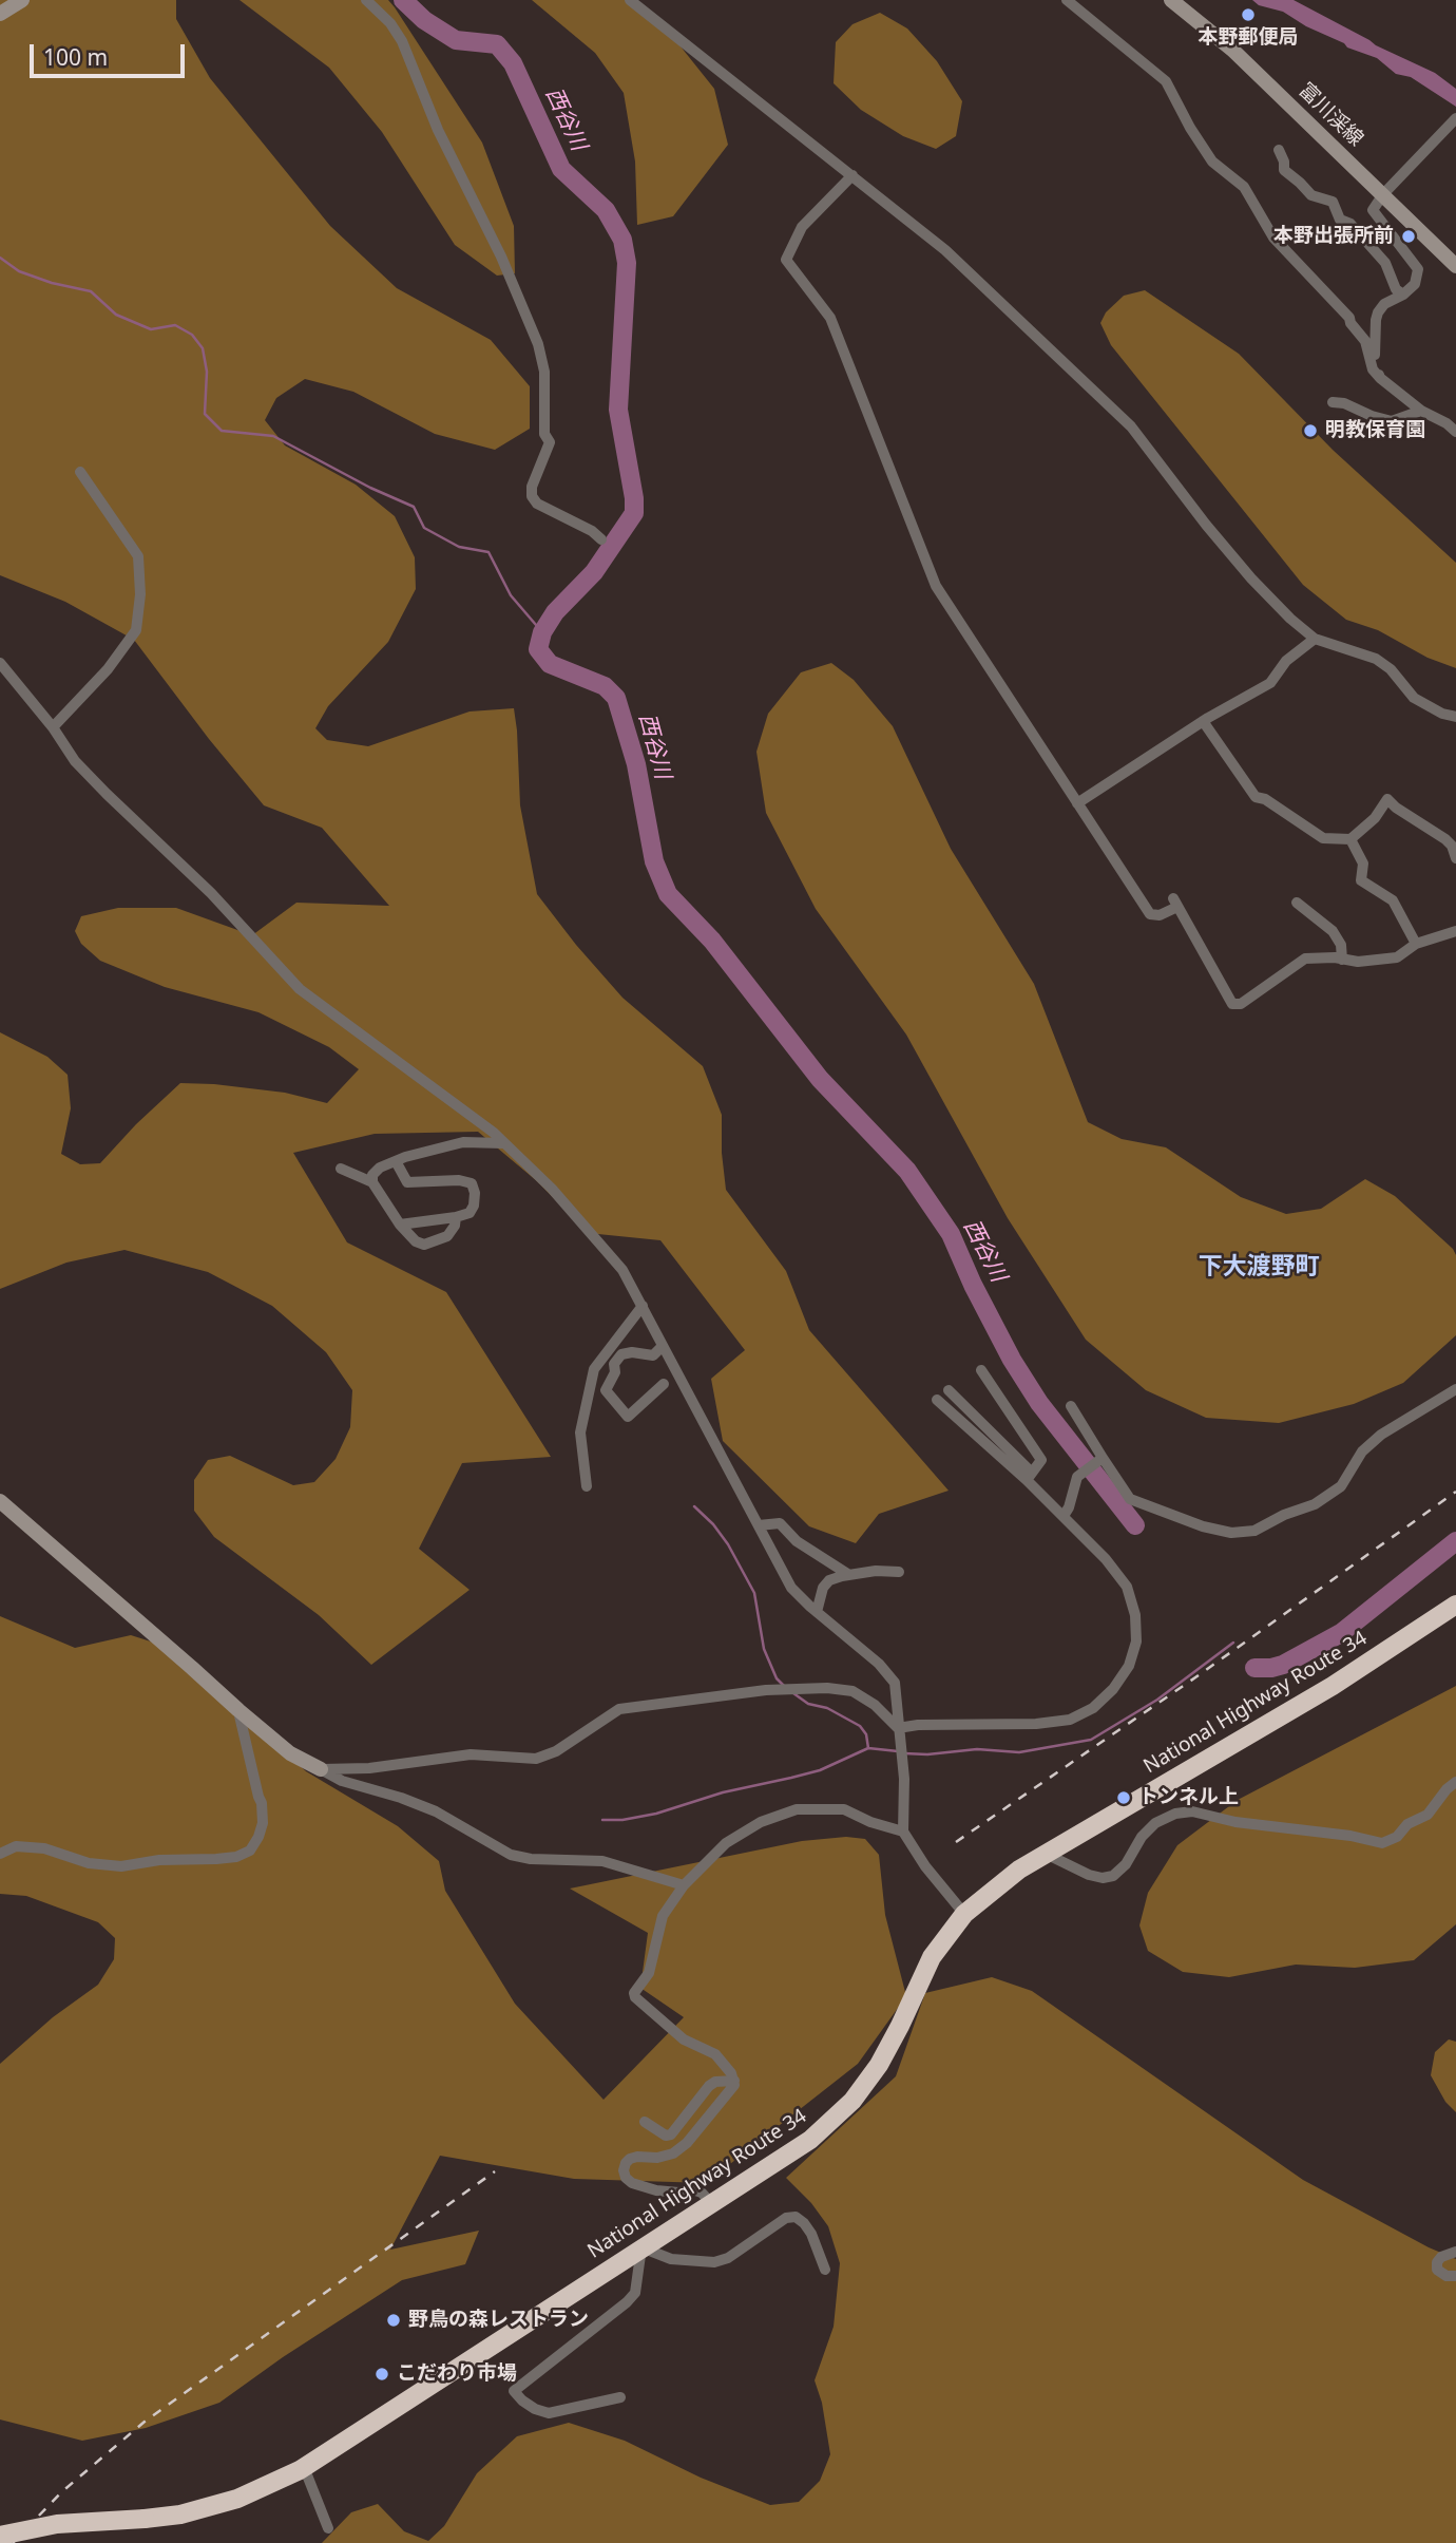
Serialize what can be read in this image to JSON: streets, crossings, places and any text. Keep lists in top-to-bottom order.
{
  "streets": {
    "highway": ["National Highway Route 34"],
    "street": ["富川渓線"]
  },
  "districts": ["下大渡野町"],
  "water": ["西谷川"],
  "places": [
    "本野郵便局",
    "本野出張所前",
    "明教保育園",
    "トンネル上",
    "野鳥の森レストラン",
    "こだわり市場"
  ],
  "scale_bar": "100 m"
}
